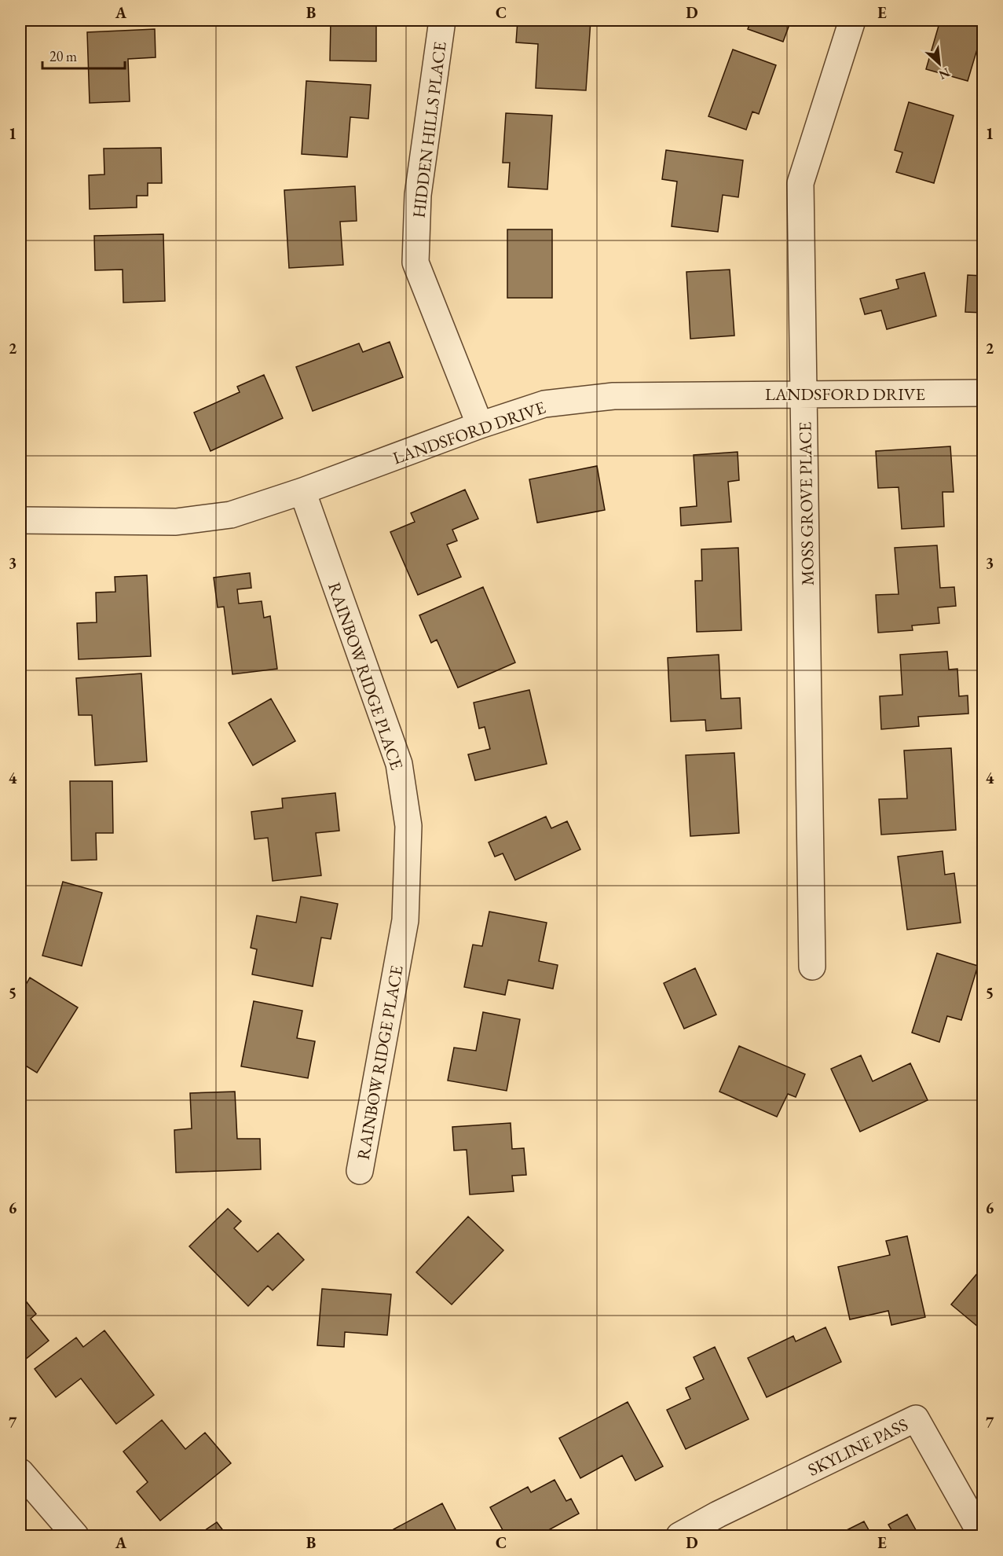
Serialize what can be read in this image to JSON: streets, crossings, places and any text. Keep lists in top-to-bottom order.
{
  "streets": {
    "street": [
      "HIDDEN HILLS PLACE",
      "LANDSFORD DRIVE",
      "MOSS GROVE PLACE",
      "RAINBOW RIDGE PLACE",
      "SKYLINE PASS"
    ]
  },
  "crossings": [
    ["HIDDEN HILLS PLACE", "LANDSFORD DRIVE"],
    ["LANDSFORD DRIVE", "MOSS GROVE PLACE"],
    ["LANDSFORD DRIVE", "RAINBOW RIDGE PLACE"]
  ],
  "scale_bar": "20 m",
  "north": "bottom right",
  "grid": {
    "columns": [
      "A",
      "B",
      "C",
      "D",
      "E"
    ],
    "rows": [
      "1",
      "2",
      "3",
      "4",
      "5",
      "6",
      "7"
    ]
  }
}
